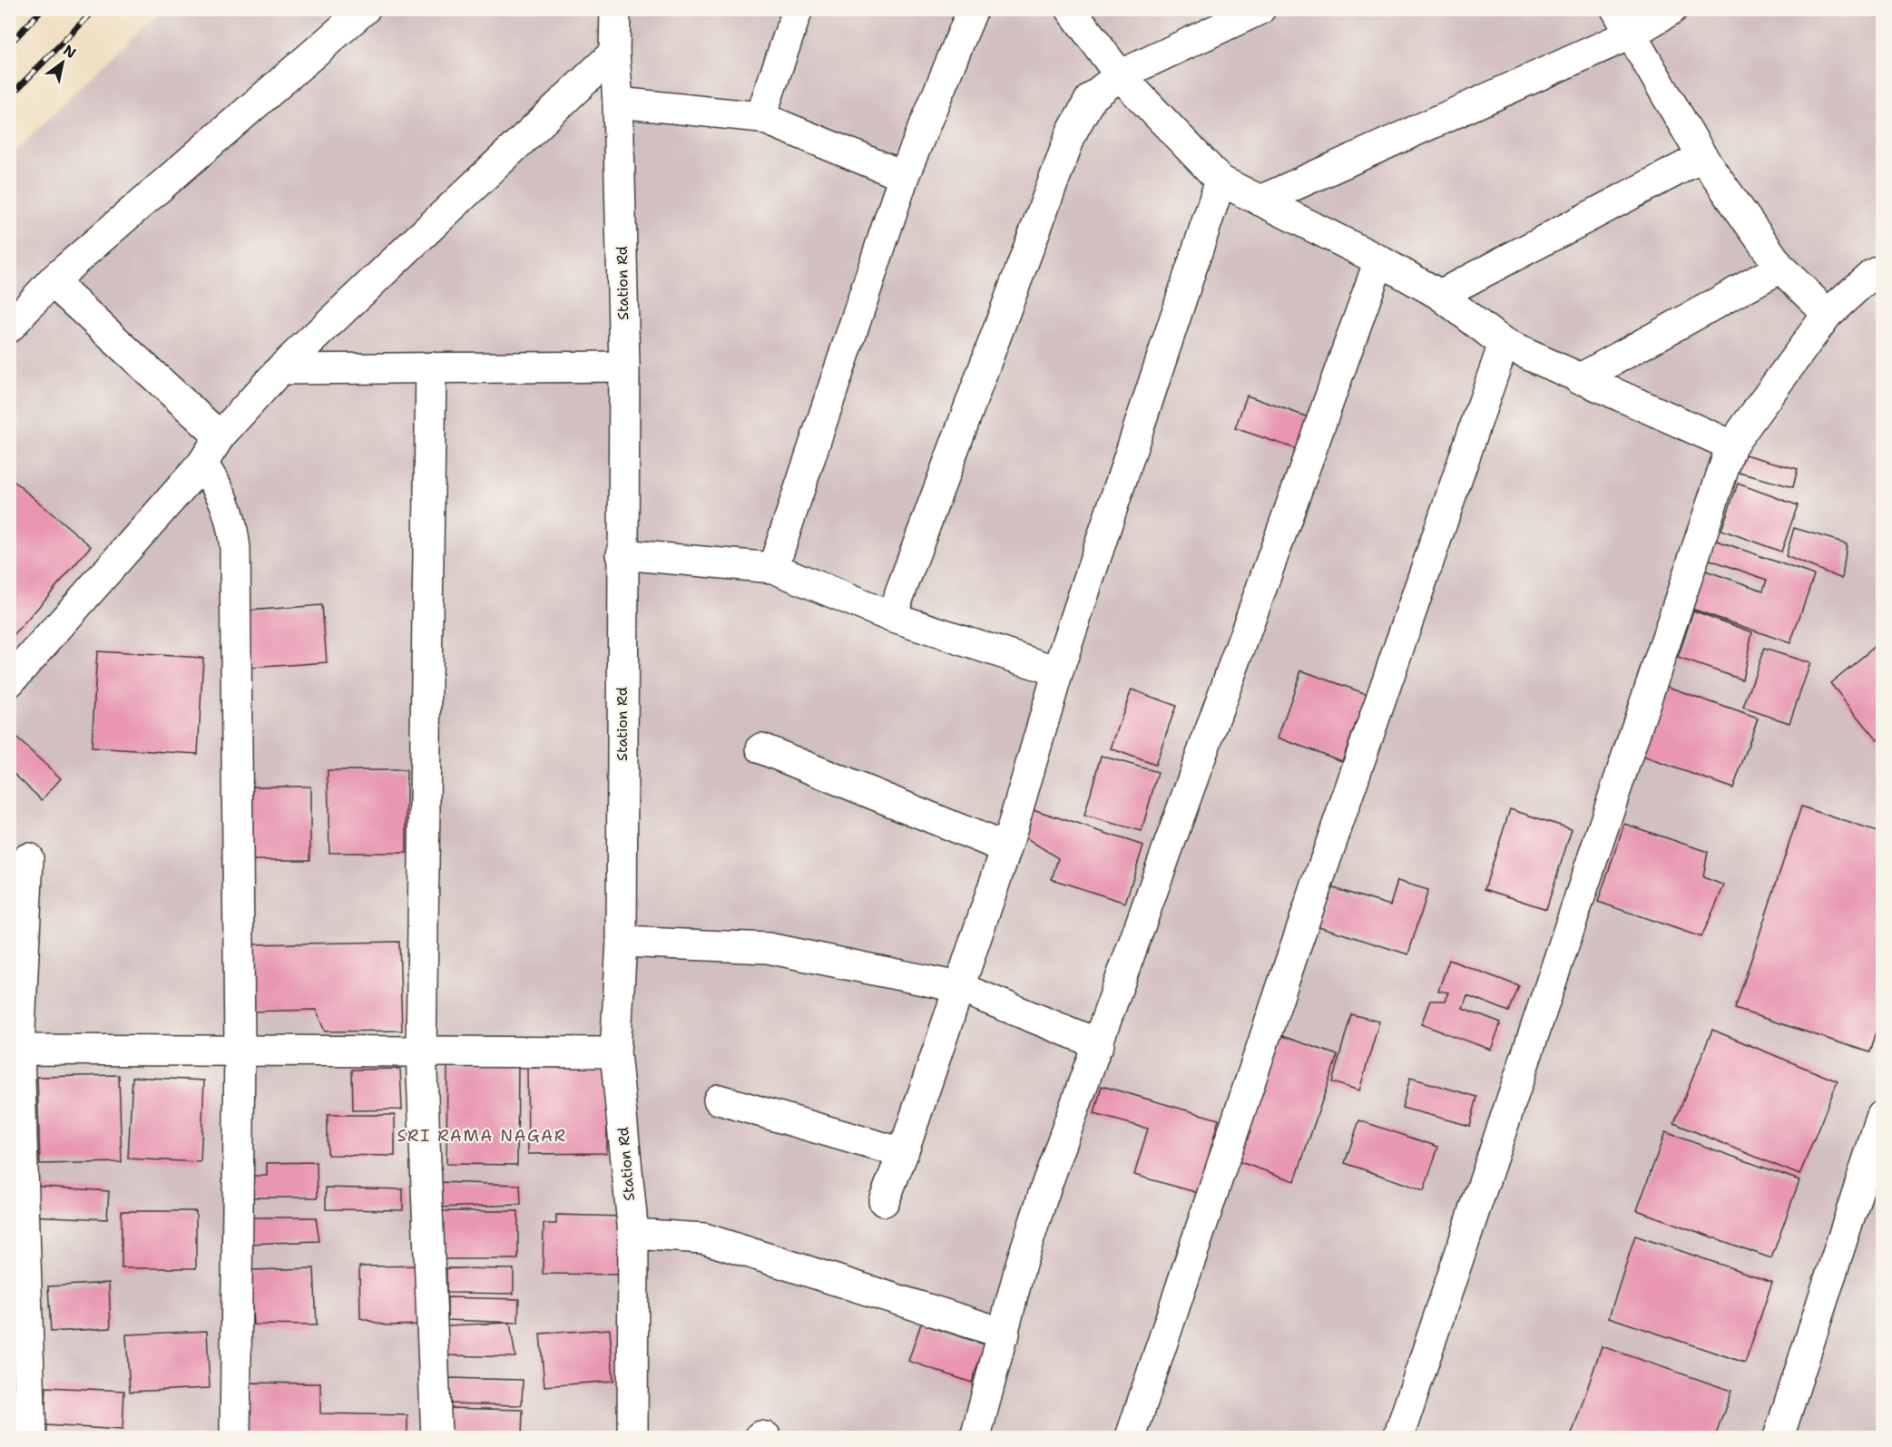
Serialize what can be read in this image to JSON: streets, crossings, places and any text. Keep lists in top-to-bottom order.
{
  "streets": {
    "street": ["Station Rd"]
  },
  "districts": ["SRI RAMA NAGAR"],
  "north": "top right"
}
